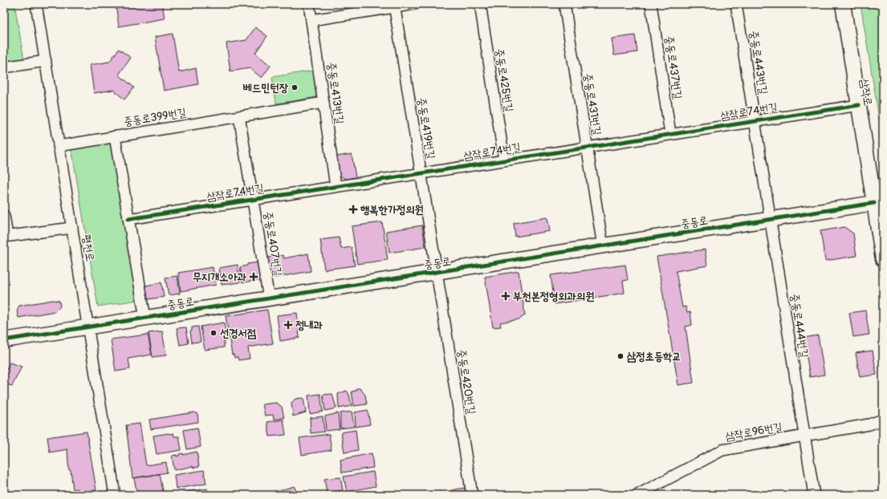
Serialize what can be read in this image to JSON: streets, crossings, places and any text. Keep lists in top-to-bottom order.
{
  "streets": {
    "street": [
      "중동로443번길",
      "중동로437번길",
      "중동로425번길",
      "삼작로",
      "중동로413번길",
      "중동로431번길",
      "삼작로74번길",
      "중동로399번길",
      "중동로419번길",
      "중동로",
      "중동로407번길",
      "평천로",
      "중동로444번길",
      "중동로420번길",
      "삼작로96번길"
    ]
  },
  "crossings": [
    ["중동로443번길", "삼작로74번길"],
    ["중동로443번길", "중동로"],
    ["중동로443번길", "중동로444번길"],
    ["중동로437번길", "삼작로74번길"],
    ["중동로425번길", "삼작로74번길"],
    ["삼작로", "삼작로74번길"],
    ["삼작로", "중동로"],
    ["중동로413번길", "삼작로74번길"],
    ["중동로413번길", "중동로399번길"],
    ["중동로431번길", "삼작로74번길"],
    ["중동로431번길", "중동로"],
    ["삼작로74번길", "중동로399번길"],
    ["삼작로74번길", "중동로419번길"],
    ["삼작로74번길", "중동로407번길"],
    ["중동로399번길", "중동로"],
    ["중동로399번길", "중동로407번길"],
    ["중동로419번길", "중동로"],
    ["중동로419번길", "중동로420번길"],
    ["중동로", "중동로407번길"],
    ["중동로", "평천로"],
    ["중동로", "중동로444번길"],
    ["중동로", "중동로420번길"],
    ["중동로444번길", "삼작로96번길"]
  ],
  "places": {
    "other": ["베드민턴장", "선경서점", "삼정초등학교"],
    "health": [
      "행복한가정의원",
      "무지개소아과",
      "부천본정형외과의원",
      "정내과"
    ]
  }
}
